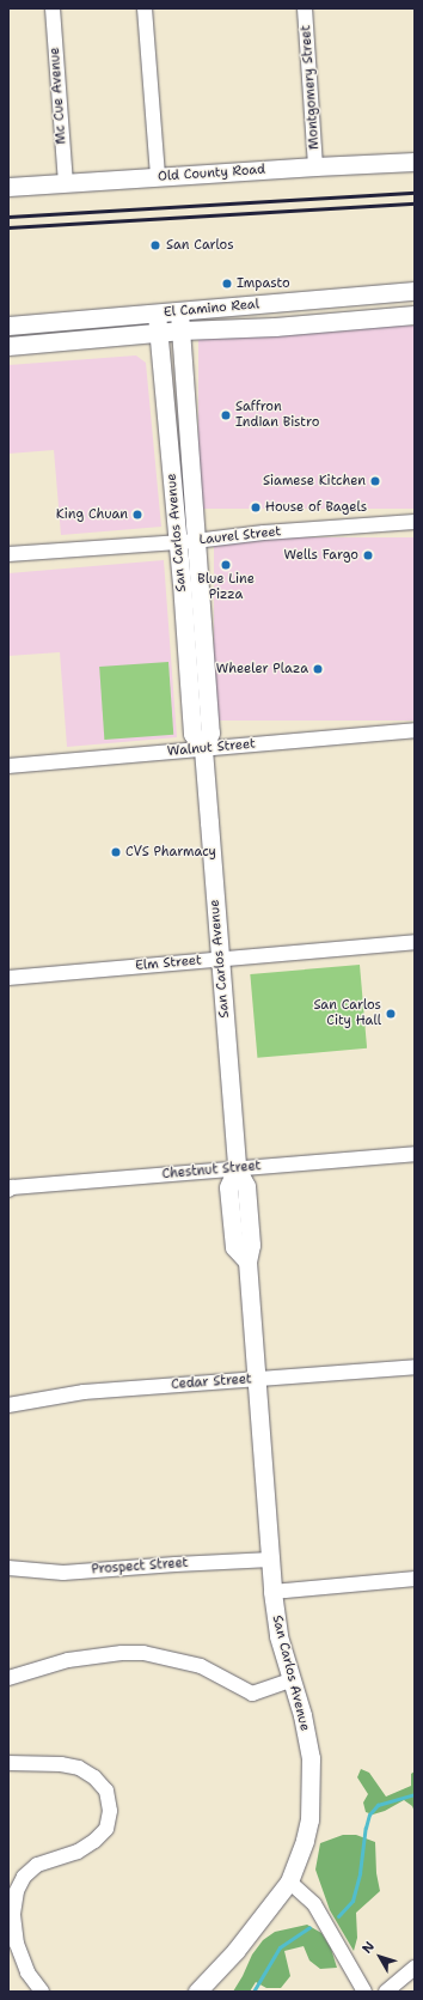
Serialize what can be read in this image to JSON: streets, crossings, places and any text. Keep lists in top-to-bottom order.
{
  "streets": {
    "main road": ["Old County Road", "El Camino Real", "San Carlos Avenue"],
    "street": [
      "Montgomery Street",
      "Mc Cue Avenue",
      "Laurel Street",
      "Walnut Street",
      "Elm Street",
      "Chestnut Street",
      "Cedar Street",
      "Prospect Street"
    ]
  },
  "crossings": [
    ["Montgomery Street", "Old County Road"],
    ["Mc Cue Avenue", "Old County Road"],
    ["El Camino Real", "San Carlos Avenue"],
    ["San Carlos Avenue", "Laurel Street"],
    ["San Carlos Avenue", "Walnut Street"],
    ["San Carlos Avenue", "Elm Street"],
    ["San Carlos Avenue", "Chestnut Street"],
    ["San Carlos Avenue", "Cedar Street"],
    ["San Carlos Avenue", "Prospect Street"]
  ],
  "places": [
    "San Carlos",
    "Impasto",
    "Saffron Indian Bistro",
    "Siamese Kitchen",
    "House of Bagels",
    "King Chuan",
    "Wells Fargo",
    "Blue Line Pizza",
    "Wheeler Plaza",
    "CVS Pharmacy",
    "San Carlos City Hall"
  ],
  "north": "top left"
}
